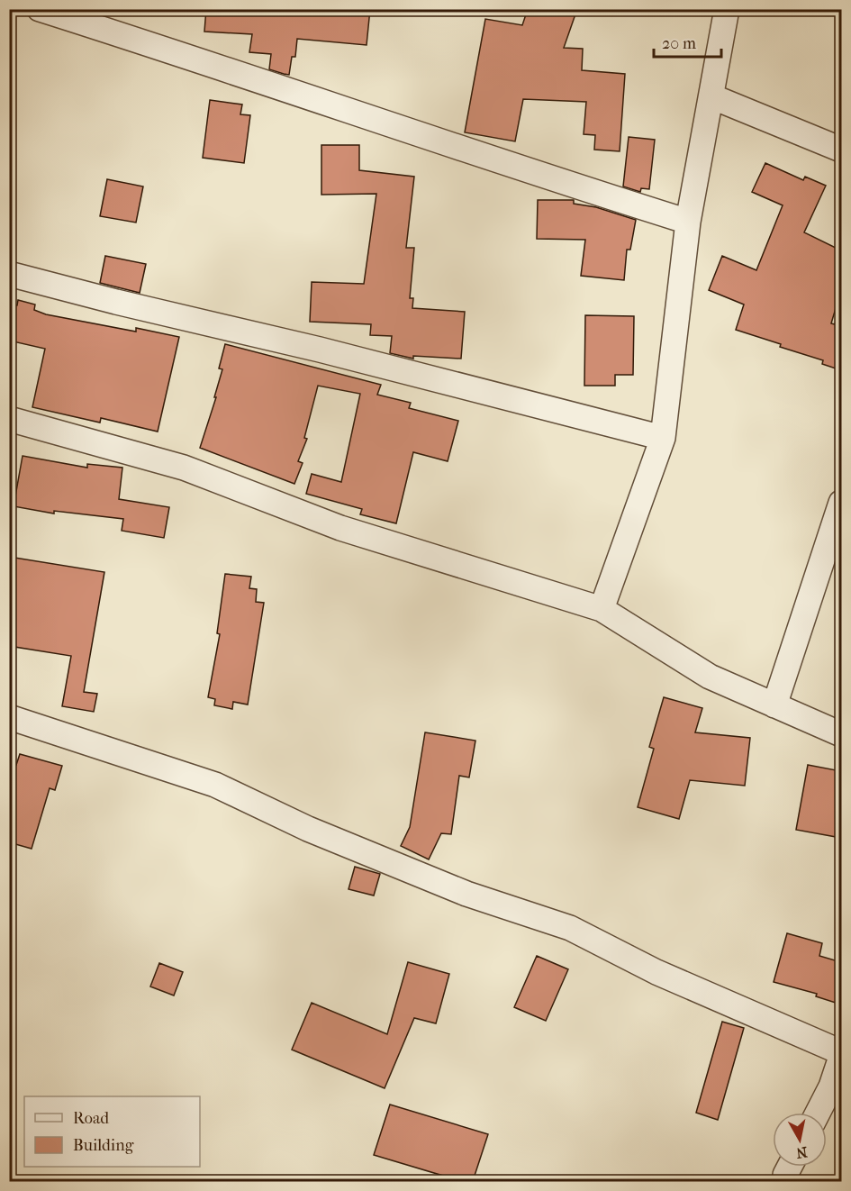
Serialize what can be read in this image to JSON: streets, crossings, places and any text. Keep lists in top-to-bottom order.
{
  "legend": ["Road", "Building"],
  "scale_bar": "20 m",
  "north": "bottom"
}
